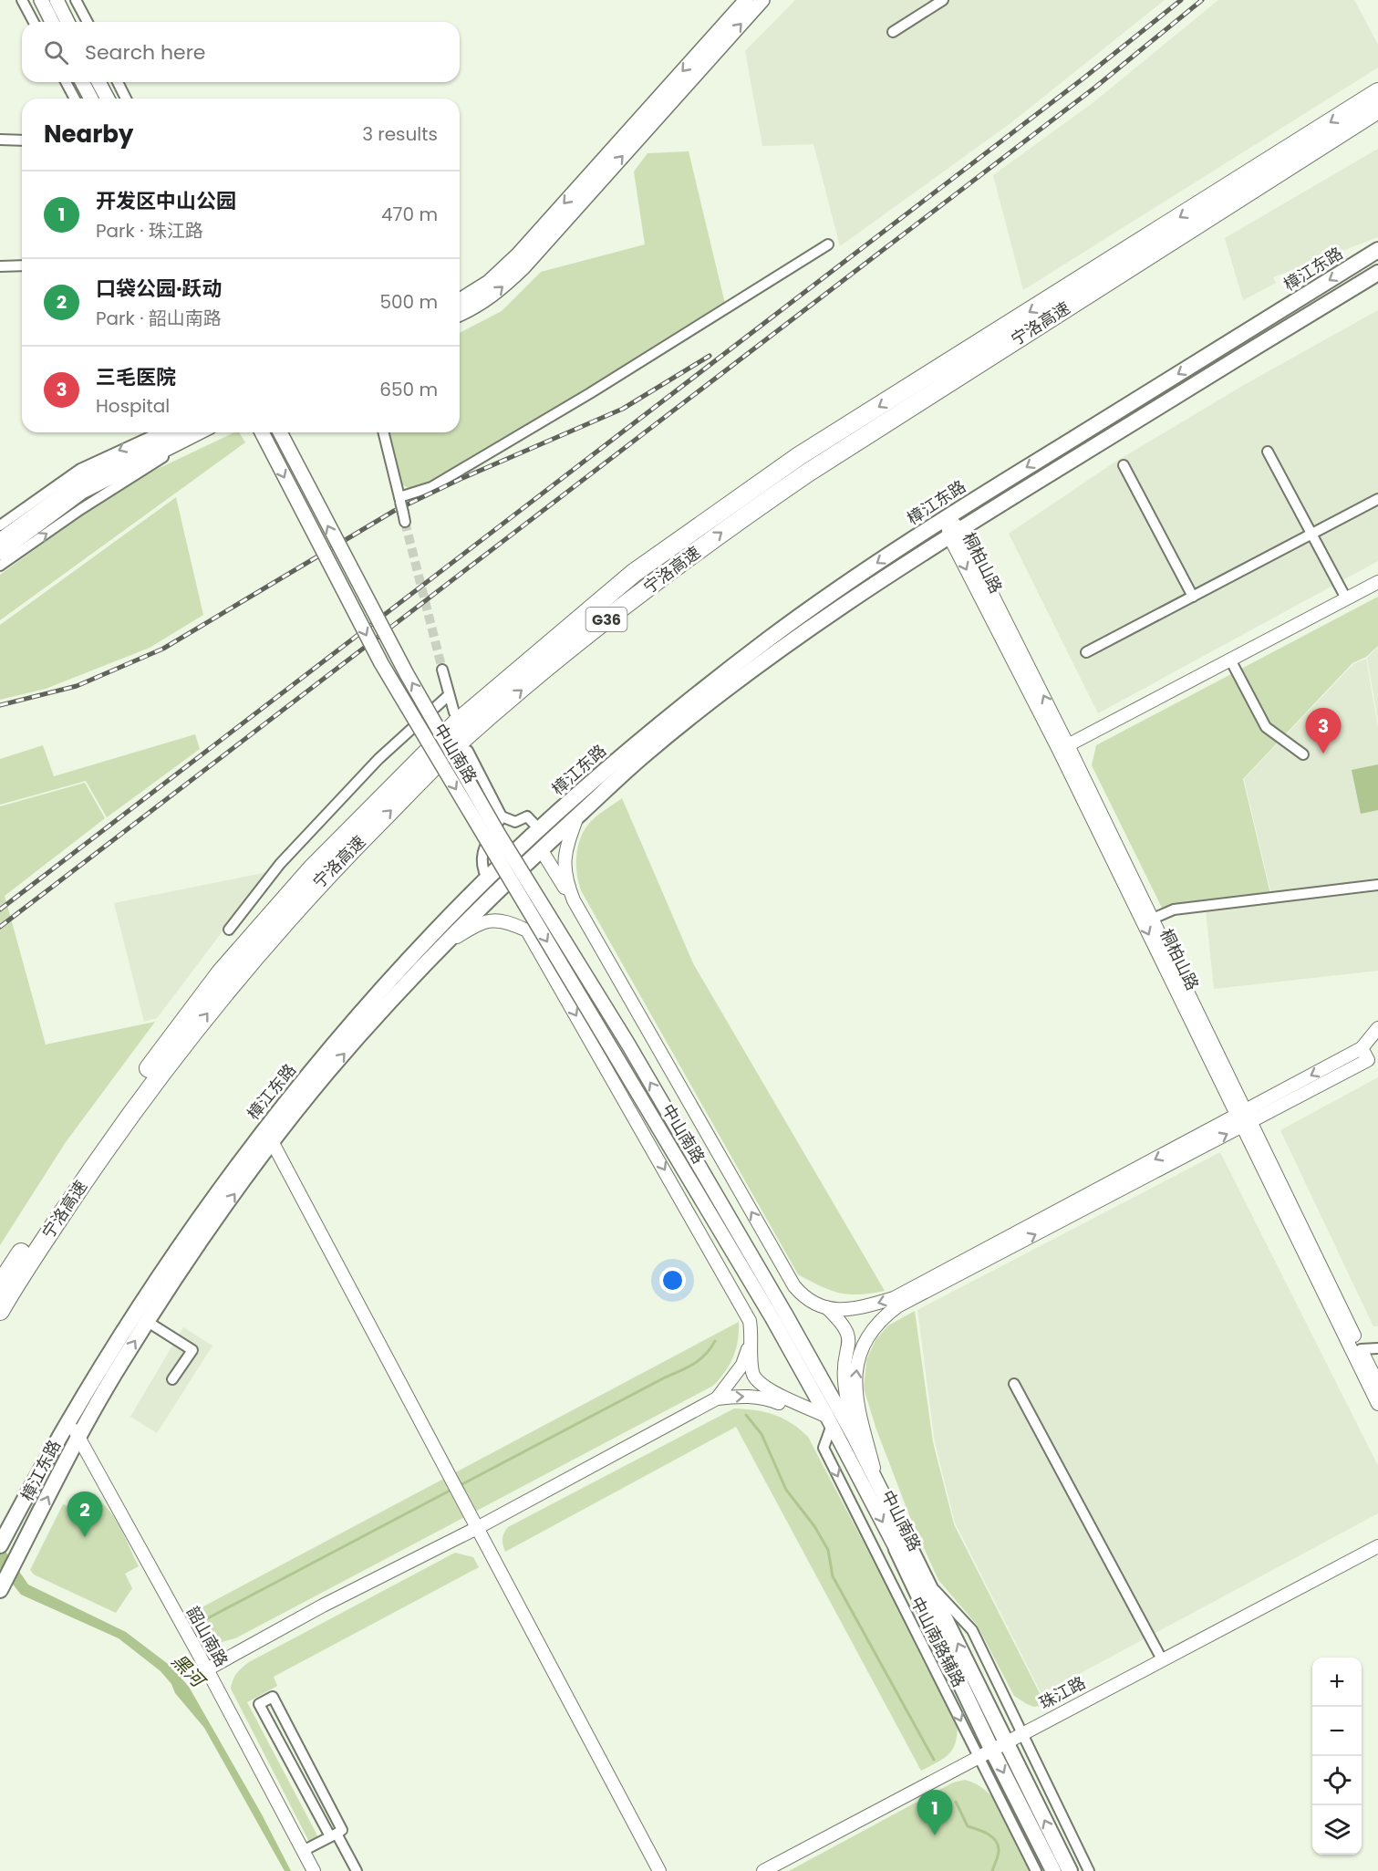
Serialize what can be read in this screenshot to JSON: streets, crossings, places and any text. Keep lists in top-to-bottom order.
{
  "streets": {
    "highway": ["宁洛高速", "G36"],
    "main road": ["樟江东路", "中山南路"],
    "street": [
      "桐柏山路",
      "韶山南路",
      "中山南路辅路",
      "珠江路"
    ]
  },
  "crossings": [
    ["樟江东路", "桐柏山路"],
    ["樟江东路", "韶山南路"],
    ["中山南路", "中山南路辅路"],
    ["中山南路", "珠江路"],
    ["中山南路辅路", "珠江路"]
  ],
  "water": ["黑河"],
  "page": {
    "search": "Search here",
    "heading": ["Nearby", "3 results"],
    "list": [
      {
        "mark": "1",
        "name": "开发区中山公园",
        "note": "Park · 珠江路",
        "value": "470 m"
      },
      {
        "mark": "2",
        "name": "口袋公园·跃动",
        "note": "Park · 韶山南路",
        "value": "500 m"
      },
      {
        "mark": "3",
        "name": "三毛医院",
        "note": "Hospital",
        "value": "650 m"
      }
    ],
    "pins": ["3", "2", "1"],
    "map_buttons": ["+", "−"]
  }
}
